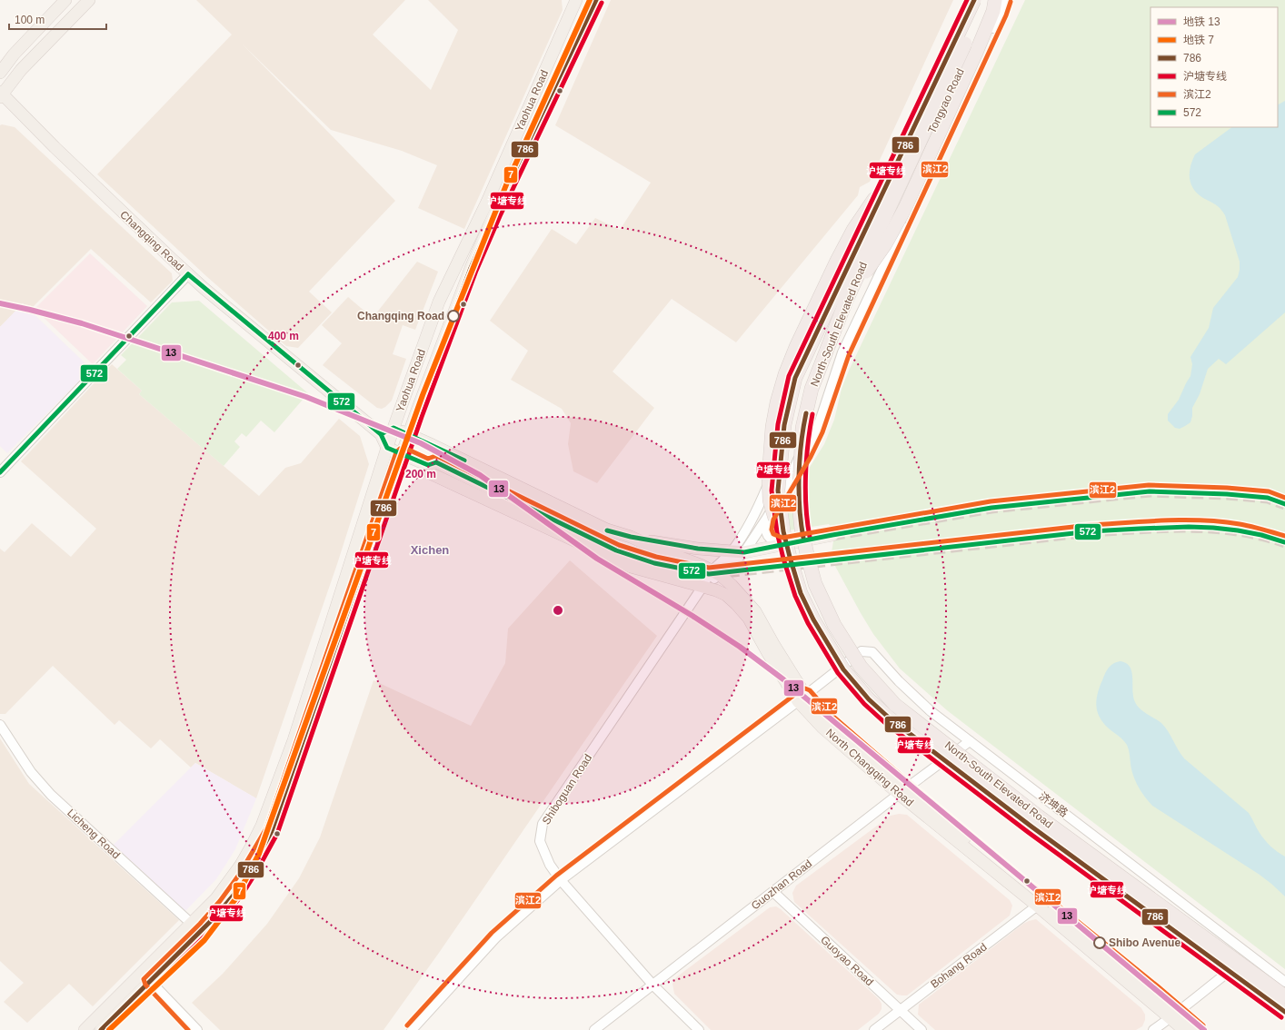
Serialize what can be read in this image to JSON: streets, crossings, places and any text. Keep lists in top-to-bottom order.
{
  "streets": {
    "highway": ["North-South Elevated Road"],
    "main road": ["Yaohua Road", "Changqing Road", "North Changqing Road"],
    "street": [
      "Tongyao Road",
      "Shiboguan Road",
      "济坤路",
      "Licheng Road",
      "Guozhan Road",
      "Guoyao Road",
      "Bohang Road"
    ]
  },
  "crossings": [
    ["Yaohua Road", "Changqing Road"],
    ["Yaohua Road", "North Changqing Road"],
    ["Yaohua Road", "Licheng Road"],
    ["Tongyao Road", "North Changqing Road"],
    ["Tongyao Road", "Shiboguan Road"],
    ["North Changqing Road", "Shiboguan Road"],
    ["North Changqing Road", "济坤路"],
    ["North Changqing Road", "Guozhan Road"],
    ["North Changqing Road", "Bohang Road"],
    ["Shiboguan Road", "Guozhan Road"],
    ["济坤路", "Guozhan Road"],
    ["Guozhan Road", "Guoyao Road"],
    ["Guoyao Road", "Bohang Road"]
  ],
  "districts": ["Xichen"],
  "places": ["Changqing Road", "Shibo Avenue"],
  "lines": [
    "metro line 7",
    "transit line 786",
    "transit line 沪塘专线",
    "transit line 滨江2",
    "transit line 572",
    "metro line 13"
  ],
  "legend": [
    "地铁 13",
    "地铁 7",
    "786",
    "沪塘专线",
    "滨江2",
    "572"
  ],
  "scale_bar": "100 m",
  "rings": ["400 m", "200 m"]
}
